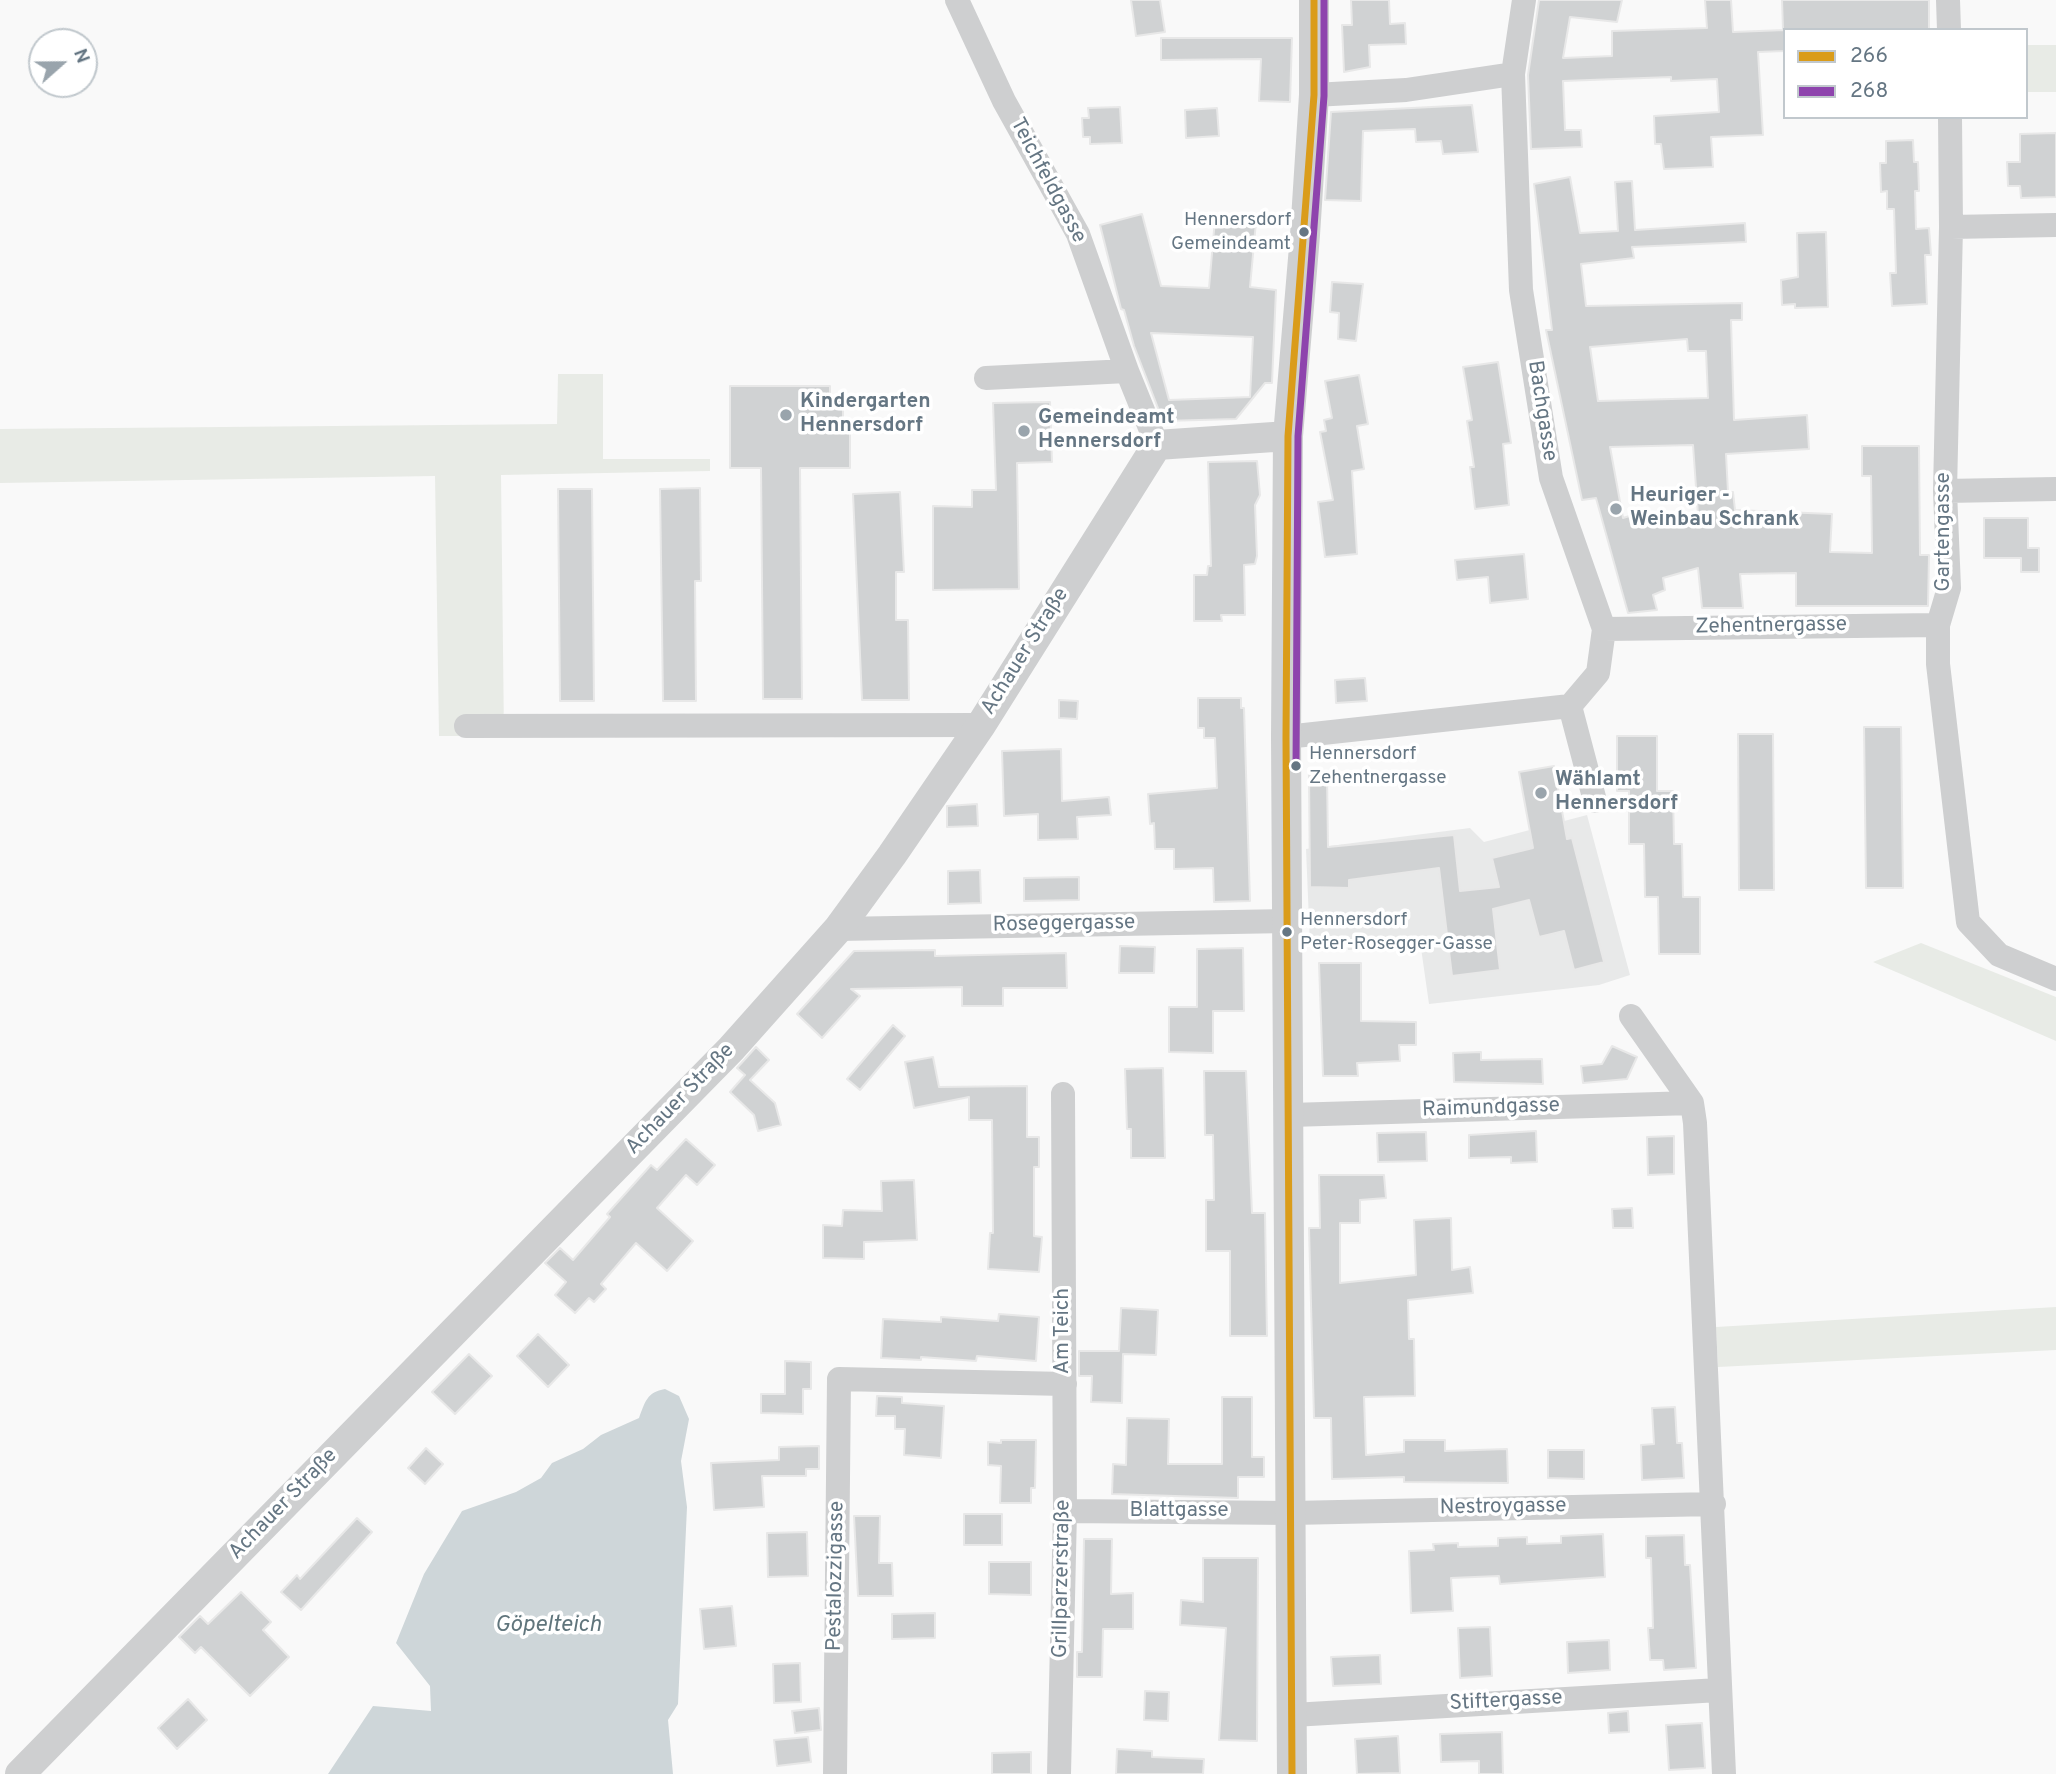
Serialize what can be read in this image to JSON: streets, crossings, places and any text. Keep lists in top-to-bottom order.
{
  "streets": {
    "street": [
      "Teichfeldgasse",
      "Bachgasse",
      "Gartengasse",
      "Zehentnergasse",
      "Achauer Straße",
      "Roseggergasse",
      "Raimundgasse",
      "Am Teich",
      "Nestroygasse",
      "Blattgasse",
      "Pestalozzigasse",
      "Grillparzerstraße",
      "Stiftergasse"
    ]
  },
  "crossings": [
    ["Teichfeldgasse", "Achauer Straße"],
    ["Bachgasse", "Zehentnergasse"],
    ["Gartengasse", "Zehentnergasse"],
    ["Achauer Straße", "Roseggergasse"],
    ["Am Teich", "Pestalozzigasse"],
    ["Am Teich", "Grillparzerstraße"],
    ["Nestroygasse", "Blattgasse"],
    ["Blattgasse", "Grillparzerstraße"]
  ],
  "water": ["Göpelteich"],
  "places": [
    "Hennersdorf Gemeindeamt",
    "Kindergarten Hennersdorf",
    "Gemeindeamt Hennersdorf",
    "Heuriger - Weinbau Schrank",
    "Hennersdorf Zehentnergasse",
    "Wählamt Hennersdorf",
    "Hennersdorf Peter-Rosegger-Gasse"
  ],
  "lines": ["transit line 266", "transit line 268"],
  "legend": ["266", "268"],
  "north": "right"
}
